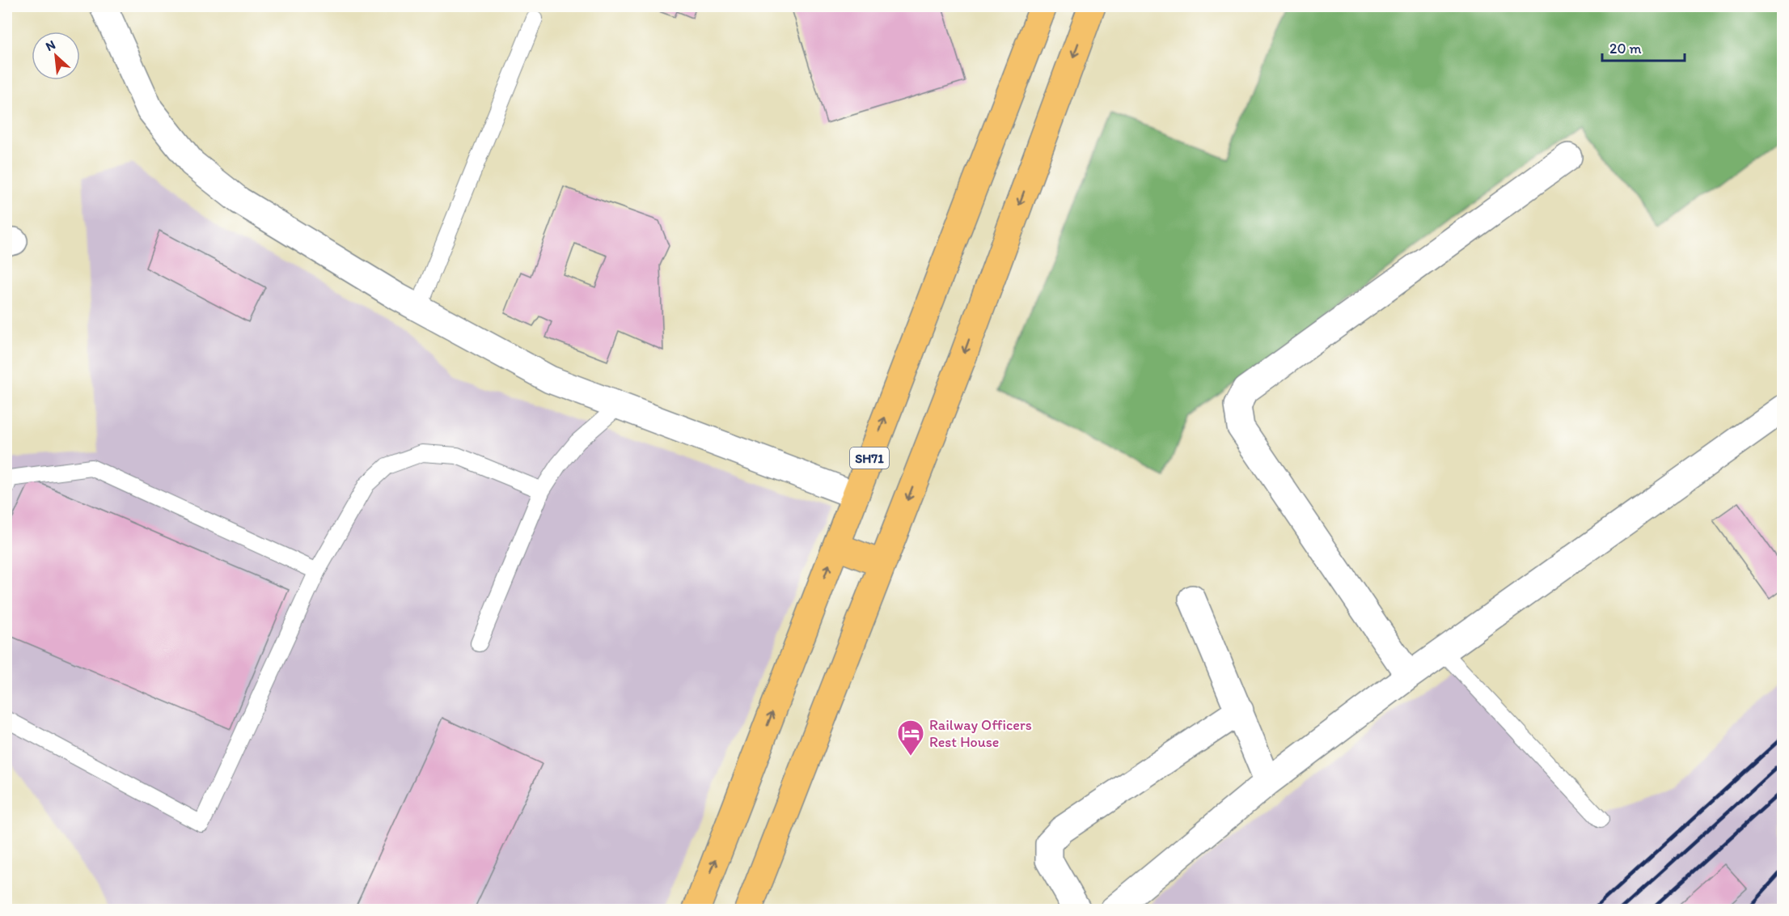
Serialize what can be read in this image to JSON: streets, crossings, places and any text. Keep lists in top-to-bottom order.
{
  "streets": {
    "main road": ["SH71"]
  },
  "places": {
    "hotel": ["Railway Officers Rest House"]
  },
  "scale_bar": "20 m",
  "north": "top left"
}
